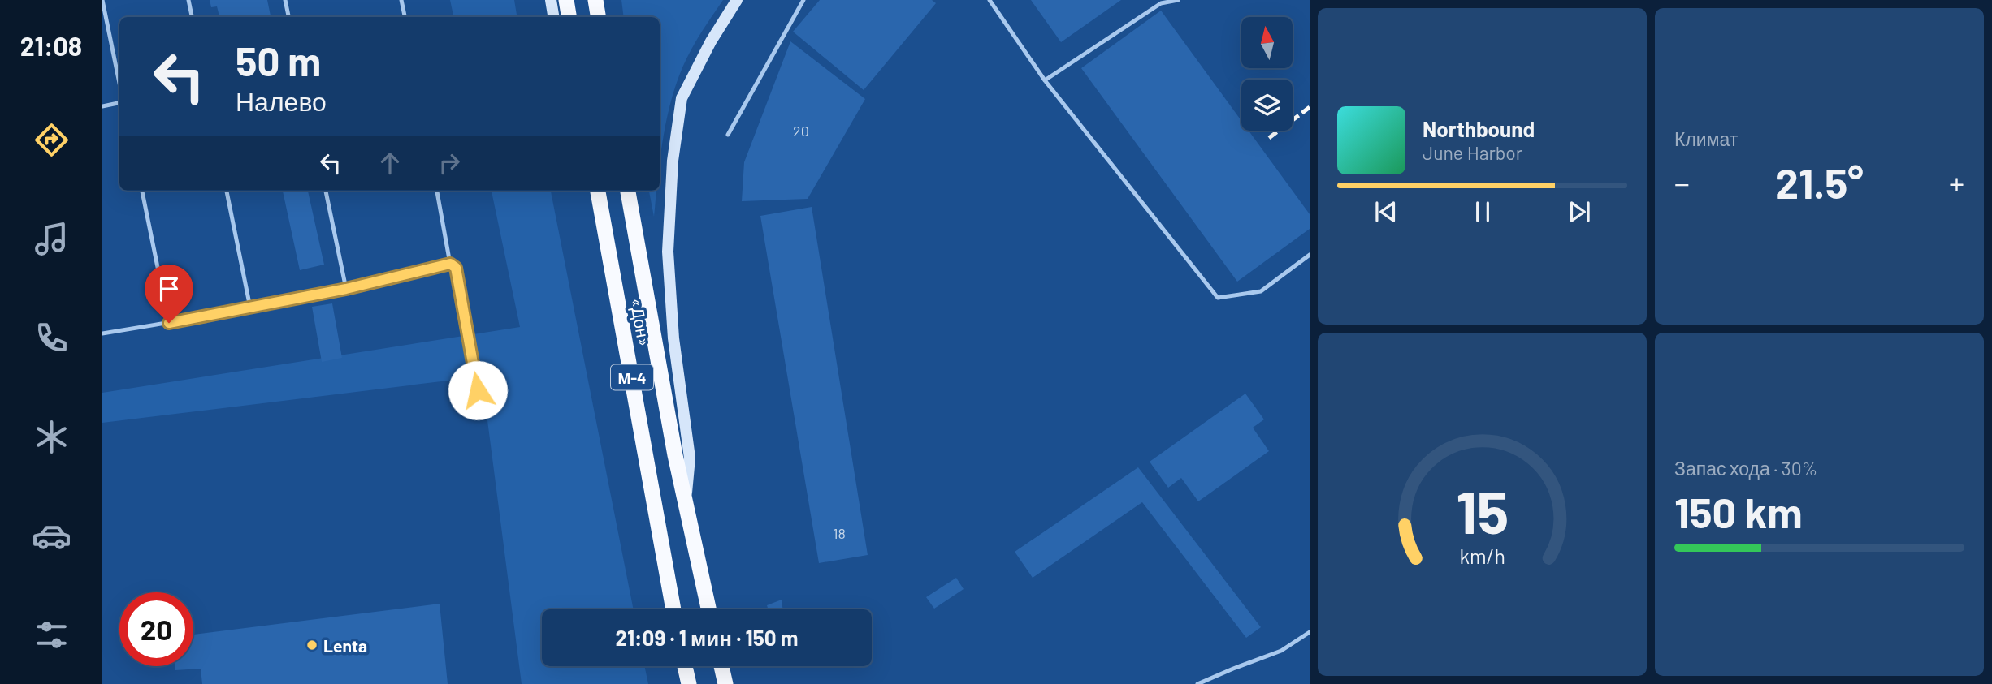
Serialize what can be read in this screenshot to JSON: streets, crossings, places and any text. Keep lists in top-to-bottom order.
{
  "streets": {
    "highway": ["«Дон»", "М-4"]
  },
  "crossings": [
    ["«Дон»", "М-4"]
  ],
  "places": ["Lenta"],
  "house_numbers": ["20", "18"],
  "north": "top",
  "page": {
    "tabs": "21:08",
    "tile": [
      "Климат",
      ["Запас хода · 30%", "150 km"]
    ],
    "turn": ["50 m", "Налево"],
    "song": ["Northbound", "June Harbor"],
    "heat": ["−", "21.5°", "+"],
    "limit": "20",
    "trip": "21:09 · 1 мин · 150 m",
    "gauge": ["15", "km/h"]
  }
}
